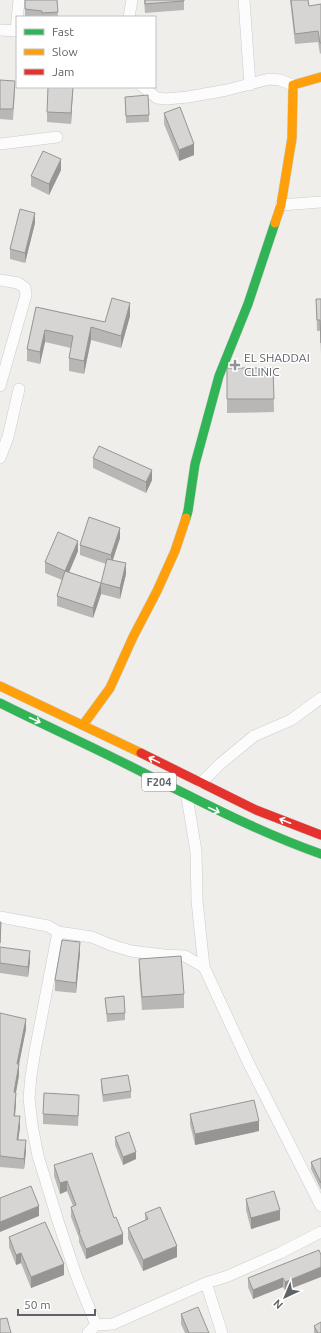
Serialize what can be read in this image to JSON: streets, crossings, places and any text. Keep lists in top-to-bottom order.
{
  "streets": {
    "main road": ["F204"]
  },
  "places": {
    "health": ["EL SHADDAI CLINIC"]
  },
  "legend": ["Fast", "Slow", "Jam"],
  "scale_bar": "50 m",
  "north": "bottom left"
}
